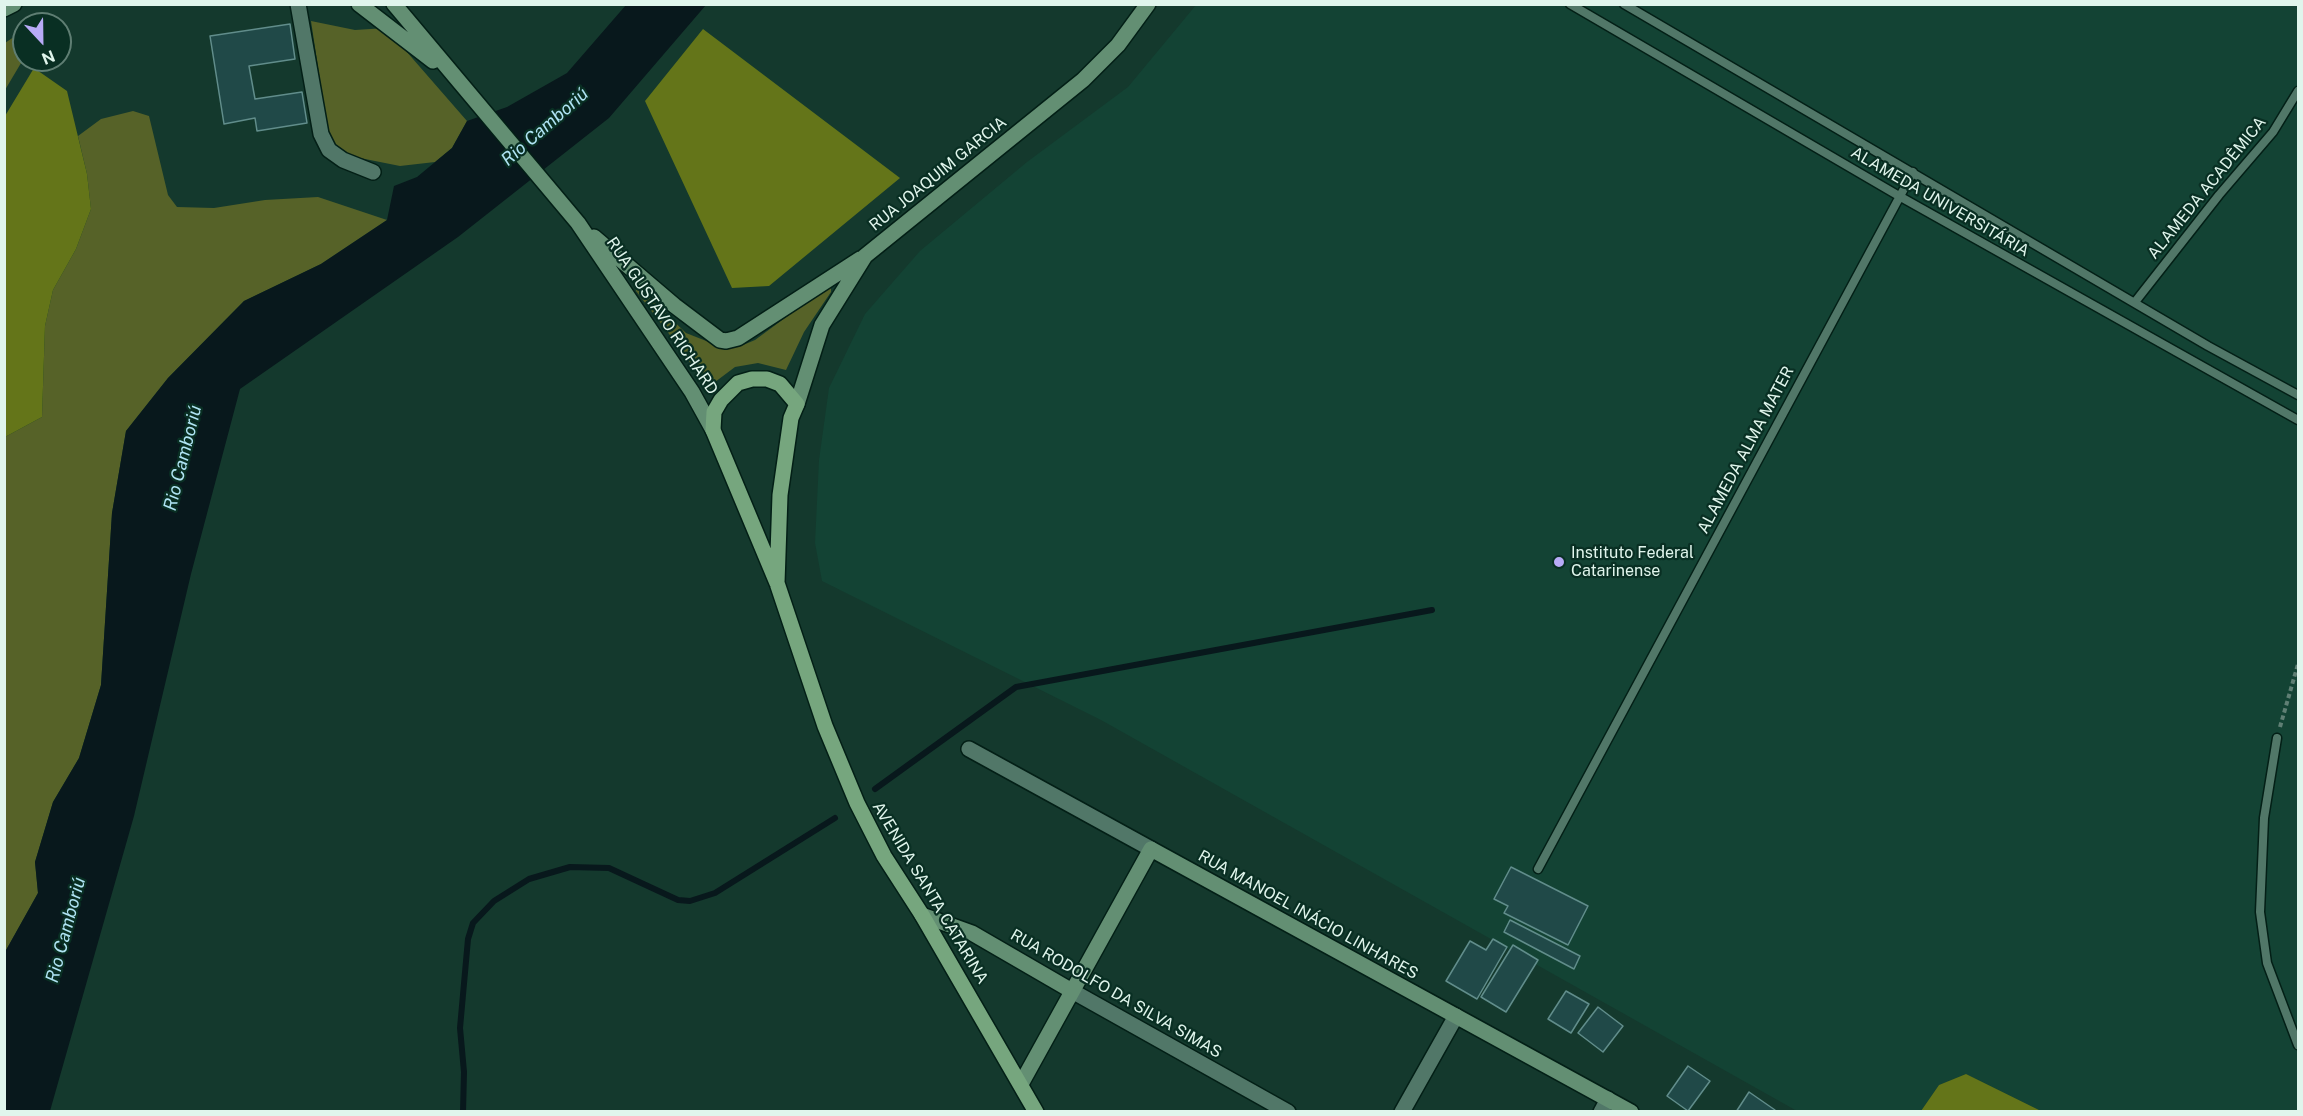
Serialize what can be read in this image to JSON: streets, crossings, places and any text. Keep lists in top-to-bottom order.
{
  "streets": {
    "main road": [
      "RUA JOAQUIM GARCIA",
      "RUA GUSTAVO RICHARD",
      "AVENIDA SANTA CATARINA",
      "RUA MANOEL INÁCIO LINHARES",
      "RUA RODOLFO DA SILVA SIMAS"
    ],
    "lane": ["ALAMEDA ACADÊMICA", "ALAMEDA UNIVERSITÁRIA", "ALAMEDA ALMA MATER"]
  },
  "crossings": [
    ["RUA JOAQUIM GARCIA", "RUA GUSTAVO RICHARD"],
    ["RUA JOAQUIM GARCIA", "AVENIDA SANTA CATARINA"],
    ["ALAMEDA ACADÊMICA", "ALAMEDA UNIVERSITÁRIA"],
    ["ALAMEDA UNIVERSITÁRIA", "ALAMEDA ALMA MATER"],
    ["RUA GUSTAVO RICHARD", "AVENIDA SANTA CATARINA"],
    ["AVENIDA SANTA CATARINA", "RUA RODOLFO DA SILVA SIMAS"]
  ],
  "water": ["Rio Camboriú"],
  "places": ["Instituto Federal Catarinense"],
  "north": "bottom"
}
